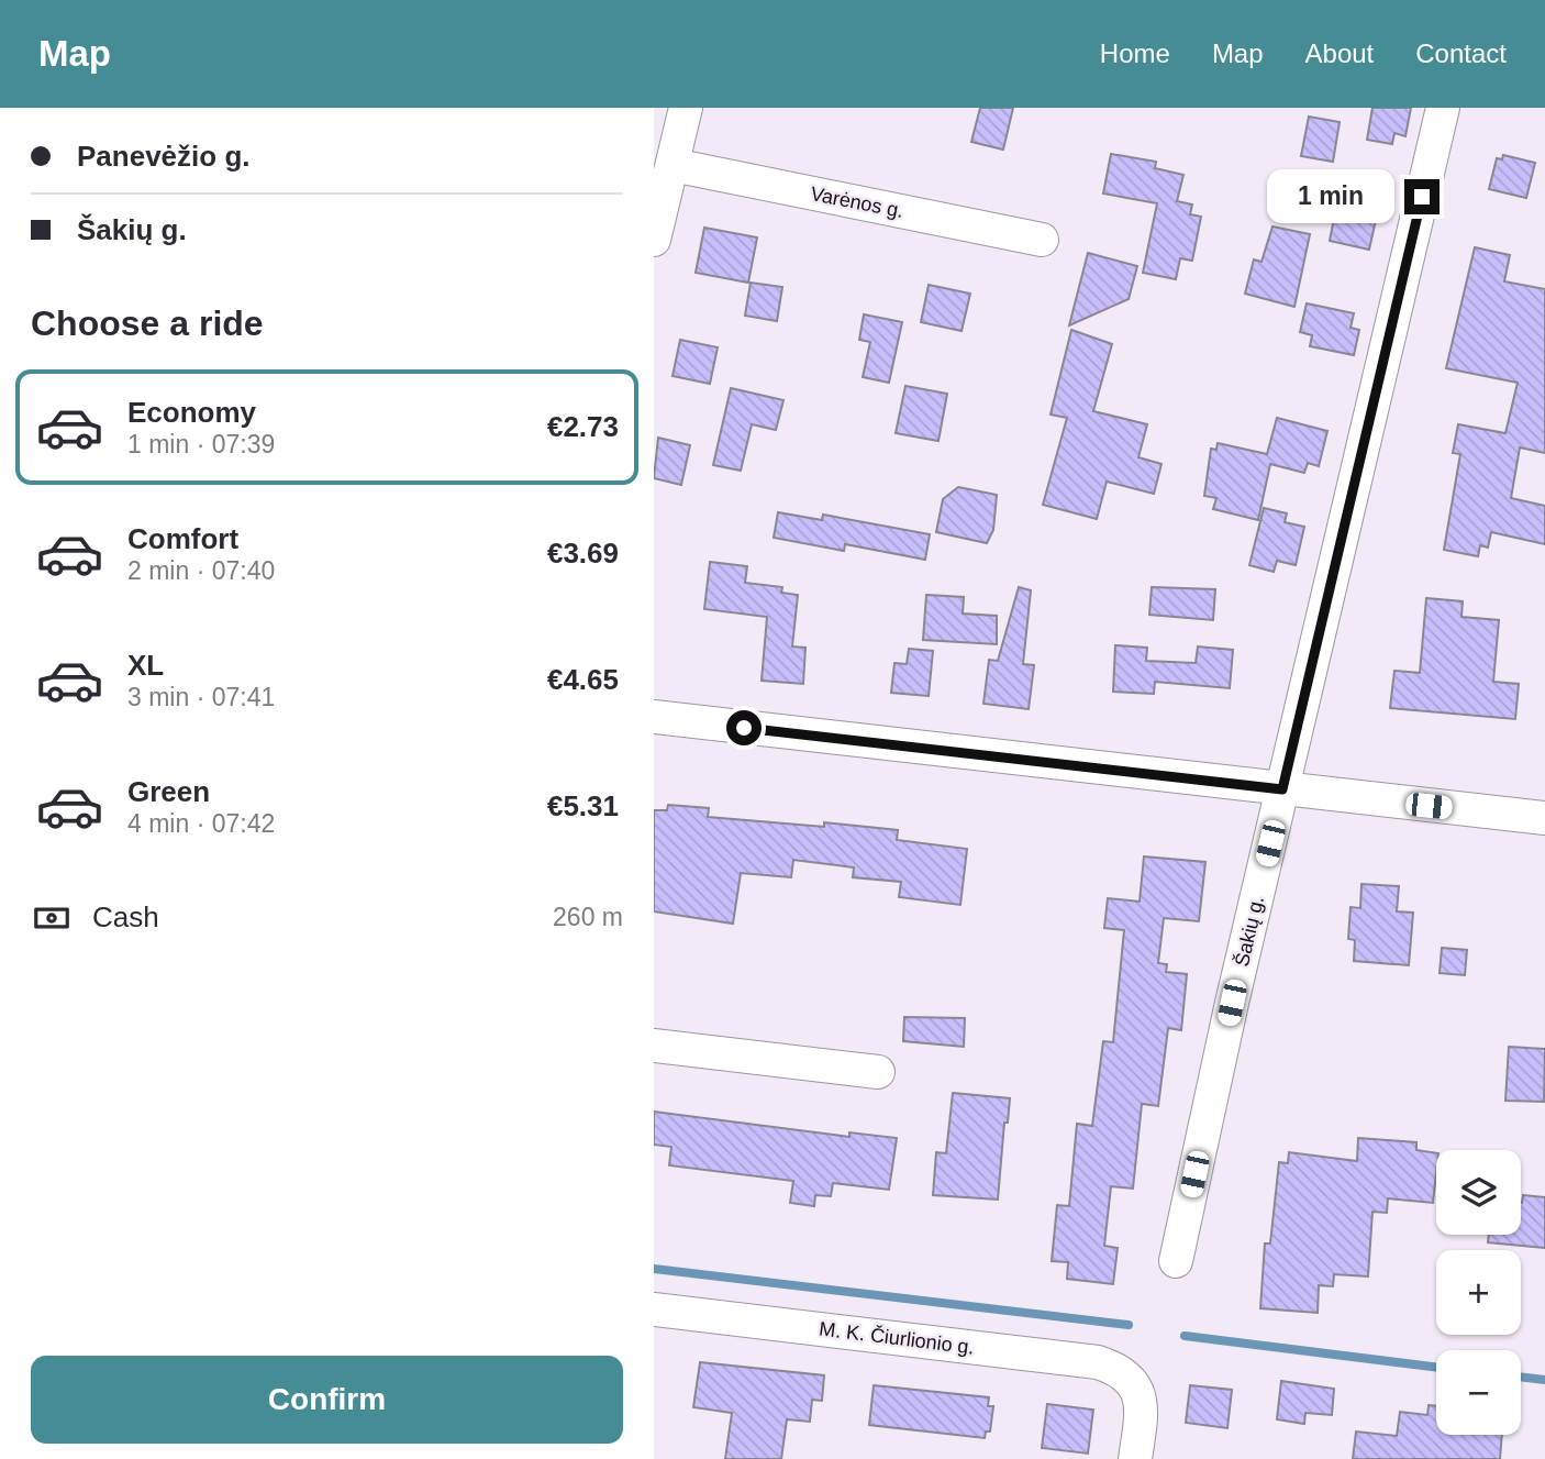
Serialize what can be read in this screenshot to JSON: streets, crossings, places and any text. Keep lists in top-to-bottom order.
{
  "streets": {
    "street": ["Varėnos g.", "Šakių g.", "M. K. Čiurlionio g."]
  },
  "page": {
    "header": "Map",
    "nav": [
      "Home",
      "Map",
      "About",
      "Contact"
    ],
    "banner": ["Panevėžio g.", "Šakių g."],
    "bubble": "1 min",
    "heading": "Choose a ride",
    "list": [
      {
        "name": "Economy",
        "note": "1 min · 07:39",
        "value": "€2.73"
      },
      {
        "name": "Comfort",
        "note": "2 min · 07:40",
        "value": "€3.69"
      },
      {
        "name": "XL",
        "note": "3 min · 07:41",
        "value": "€4.65"
      },
      {
        "name": "Green",
        "note": "4 min · 07:42",
        "value": "€5.31"
      }
    ],
    "pay": ["Cash", "260 m"],
    "map_buttons": ["+", "−"],
    "buttons": "Confirm"
  }
}
